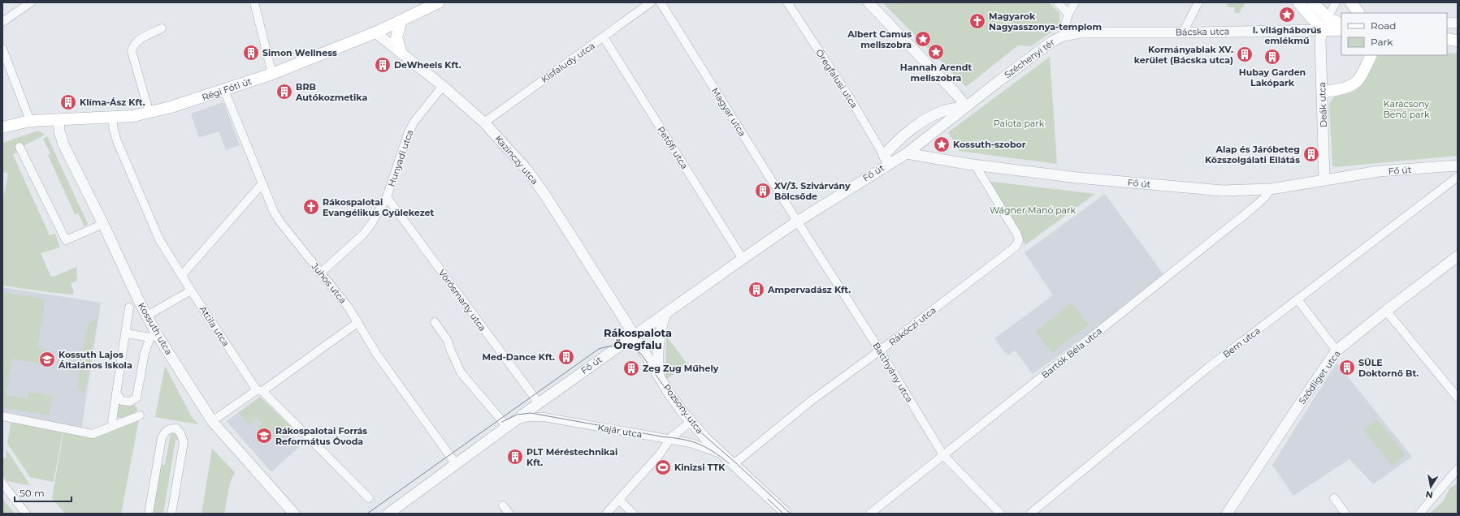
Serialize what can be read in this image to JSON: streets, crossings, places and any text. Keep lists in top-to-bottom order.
{
  "streets": {
    "main road": ["Bácska utca", "Régi Fóti út"],
    "street": [
      "Széchenyi tér",
      "Kisfaludy utca",
      "Öregfalusi utca",
      "Deák utca",
      "Magyar utca",
      "Petőfi utca",
      "Hunyadi utca",
      "Kazinczy utca",
      "Fő út",
      "Juhos utca",
      "Vörösmarty utca",
      "Attila utca",
      "Rákóczi utca",
      "Kossuth utca",
      "Bem utca",
      "Bartók Béla utca",
      "Batthyány utca",
      "Sződliget utca",
      "Pozsony utca",
      "Kajár utca"
    ]
  },
  "crossings": [
    ["Bácska utca", "Széchenyi tér"],
    ["Bácska utca", "Deák utca"],
    ["Széchenyi tér", "Öregfalusi utca"],
    ["Széchenyi tér", "Fő út"],
    ["Kisfaludy utca", "Petőfi utca"],
    ["Kisfaludy utca", "Kazinczy utca"],
    ["Öregfalusi utca", "Fő út"],
    ["Régi Fóti út", "Kazinczy utca"],
    ["Régi Fóti út", "Juhos utca"],
    ["Régi Fóti út", "Attila utca"],
    ["Régi Fóti út", "Kossuth utca"],
    ["Deák utca", "Fő út"],
    ["Magyar utca", "Fő út"],
    ["Magyar utca", "Batthyány utca"],
    ["Petőfi utca", "Fő út"],
    ["Hunyadi utca", "Kazinczy utca"],
    ["Hunyadi utca", "Juhos utca"],
    ["Hunyadi utca", "Vörösmarty utca"],
    ["Kazinczy utca", "Fő út"],
    ["Kazinczy utca", "Pozsony utca"],
    ["Fő út", "Juhos utca"],
    ["Fő út", "Vörösmarty utca"],
    ["Fő út", "Rákóczi utca"],
    ["Fő út", "Bartók Béla utca"],
    ["Fő út", "Batthyány utca"],
    ["Fő út", "Pozsony utca"],
    ["Fő út", "Kajár utca"],
    ["Rákóczi utca", "Batthyány utca"],
    ["Rákóczi utca", "Pozsony utca"],
    ["Bartók Béla utca", "Batthyány utca"],
    ["Pozsony utca", "Kajár utca"]
  ],
  "districts": ["Rákospalota Öregfalu"],
  "parks": ["Karácsony Benő park", "Palota park", "Wágner Manó park"],
  "places": {
    "place": [
      "I. világháborús emlékmű",
      "Albert Camus mellszobra",
      "Hannah Arendt mellszobra",
      "Kossuth-szobor"
    ],
    "church": ["Magyarok Nagyasszonya-templom", "Rákospalotai Evangélikus Gyülekezet"],
    "building": [
      "Simon Wellness",
      "Kormányablak XV. kerület (Bácska utca)",
      "Hubay Garden Lakópark",
      "DeWheels Kft.",
      "BRB Autókozmetika",
      "Klíma-Ász Kft.",
      "Alap és Járóbeteg Közszolgálati Ellátás",
      "XV/3. Szivárvány Bölcsőde",
      "Ampervadász Kft.",
      "Med-Dance Kft.",
      "SÜLE Doktornő Bt.",
      "Zeg Zug Műhely",
      "PLT Méréstechnikai Kft."
    ],
    "school or university": ["Kossuth Lajos Általános Iskola", "Rákospalotai Forrás Református Óvoda"],
    "sports": ["Kinizsi TTK"]
  },
  "legend": ["Road", "Park"],
  "scale_bar": "50 m",
  "north": "bottom"
}
